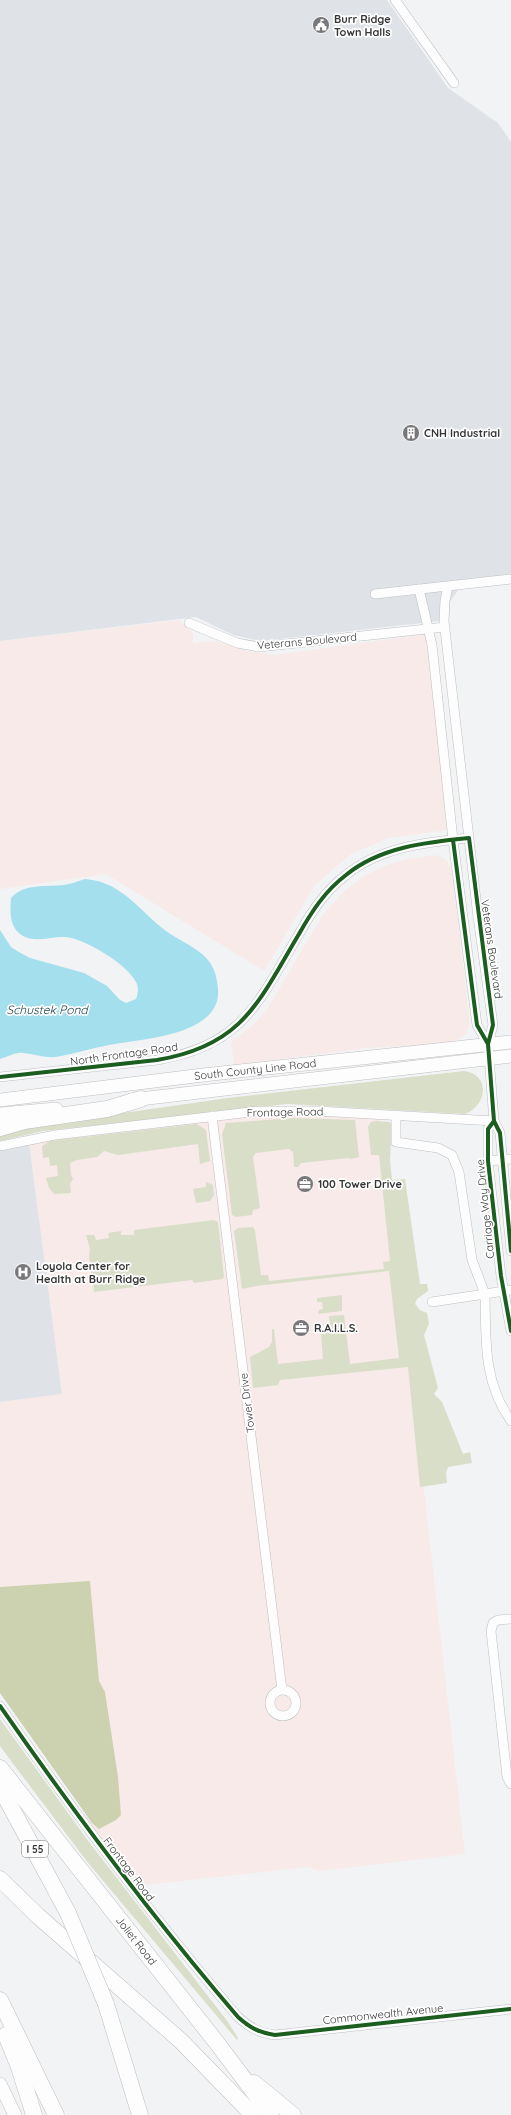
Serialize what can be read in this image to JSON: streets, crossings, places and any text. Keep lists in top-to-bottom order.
{
  "streets": {
    "highway": ["I 55", "Joliet Road"],
    "main road": ["South County Line Road"],
    "street": [
      "Veterans Boulevard",
      "North Frontage Road",
      "Frontage Road",
      "Carriage Way Drive",
      "Tower Drive",
      "Commonwealth Avenue"
    ]
  },
  "crossings": [
    ["Veterans Boulevard", "North Frontage Road"],
    ["Veterans Boulevard", "South County Line Road"],
    ["Frontage Road", "Carriage Way Drive"],
    ["Frontage Road", "Tower Drive"],
    ["Frontage Road", "Commonwealth Avenue"]
  ],
  "water": ["Schustek Pond"],
  "places": {
    "public building": ["Burr Ridge Town Halls"],
    "building": ["CNH Industrial"],
    "office": ["100 Tower Drive", "R.A.I.L.S."],
    "hospital": ["Loyola Center for Health at Burr Ridge"]
  }
}
